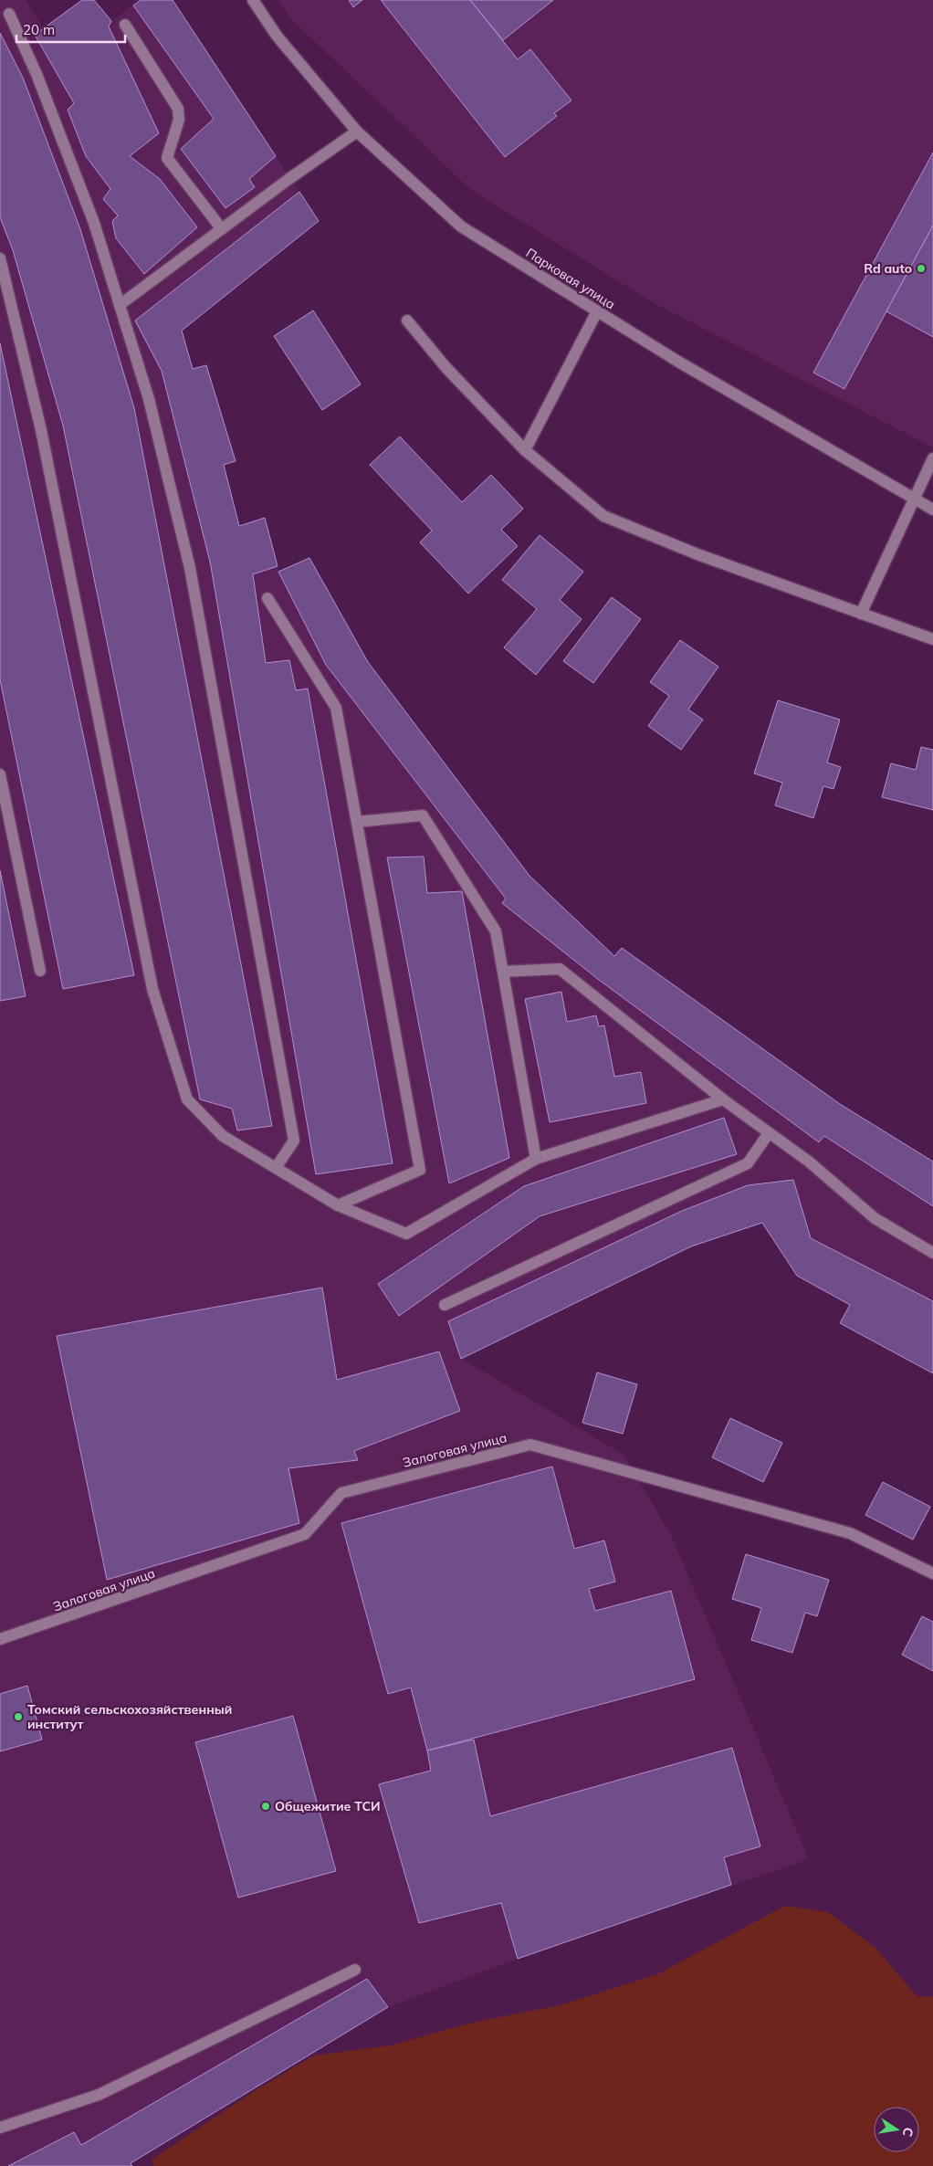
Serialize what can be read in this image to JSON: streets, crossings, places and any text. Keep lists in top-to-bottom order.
{
  "streets": {
    "street": ["Парковая улица", "Залоговая улица"]
  },
  "places": ["Rd auto", "Томский сельскохозяйственный институт", "Общежитие ТСИ"],
  "scale_bar": "20 m",
  "north": "right"
}
